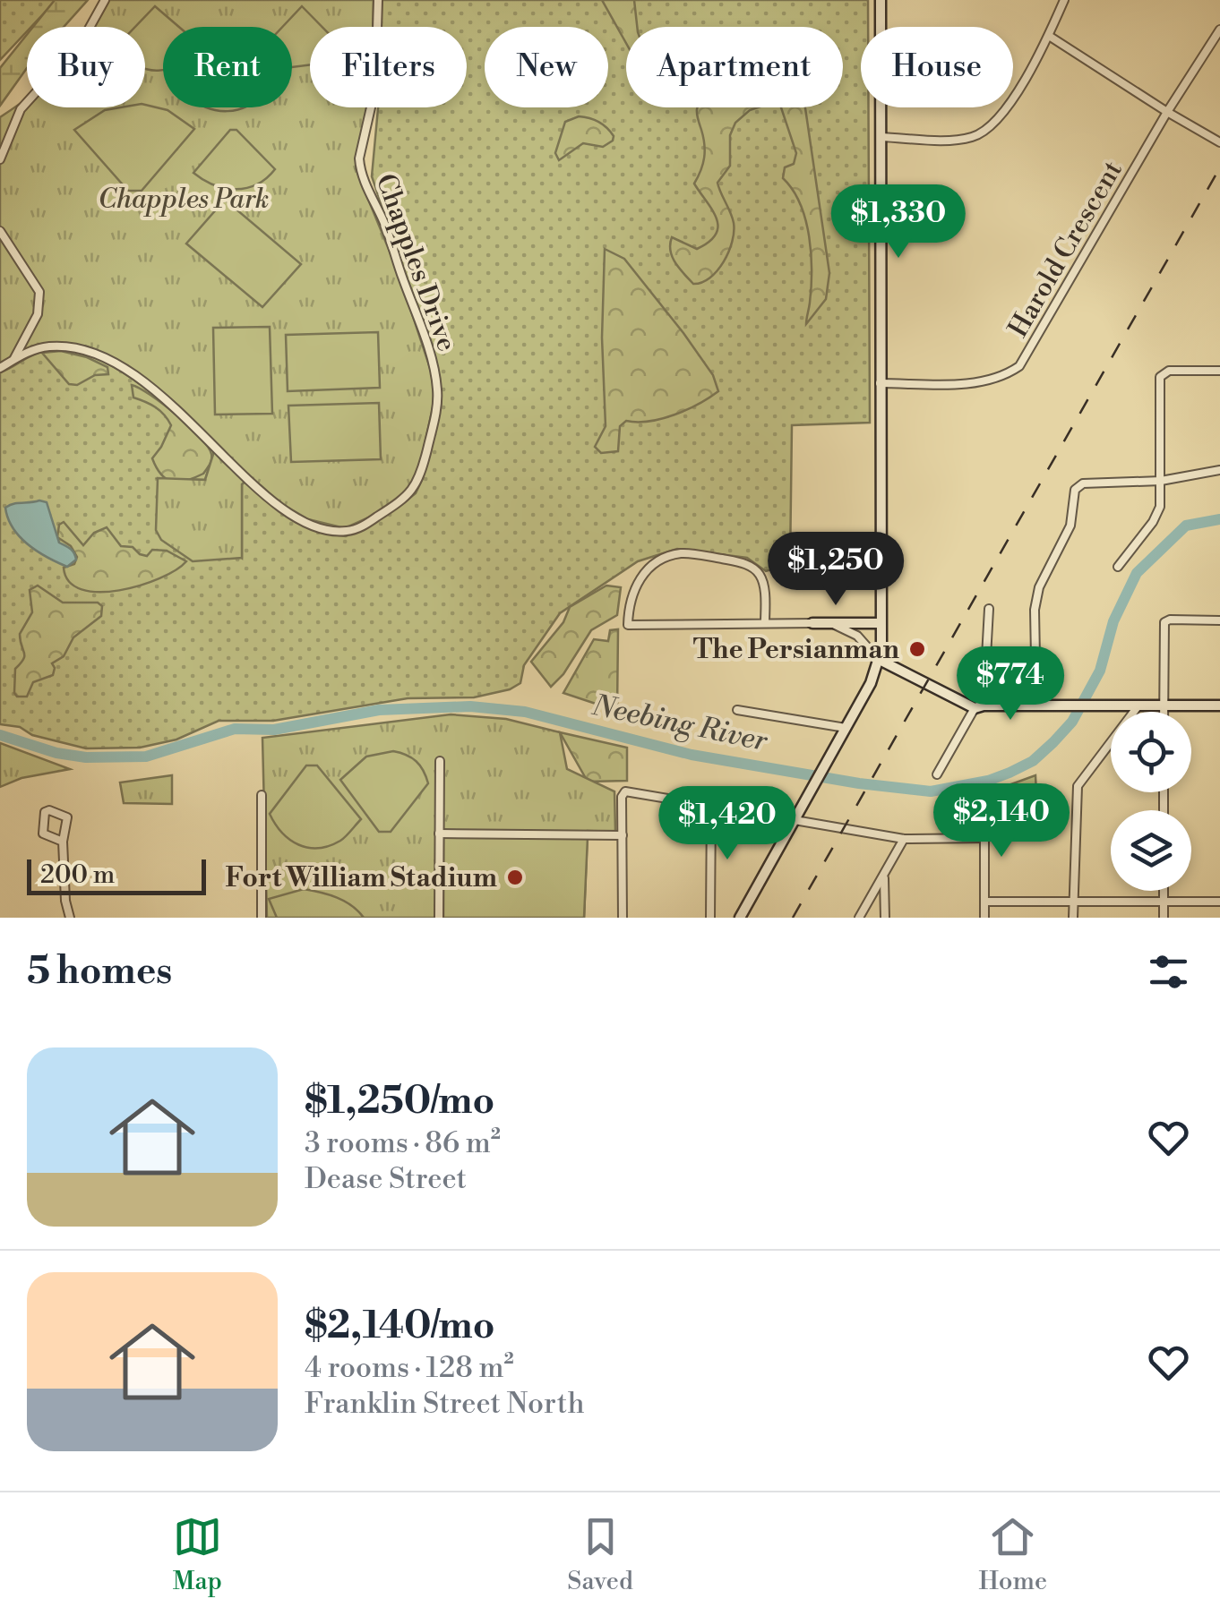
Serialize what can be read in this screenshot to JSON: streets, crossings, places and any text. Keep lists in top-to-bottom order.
{
  "streets": {
    "street": ["Harold Crescent", "Chapples Drive"]
  },
  "water": ["Neebing River"],
  "parks": ["Chapples Park"],
  "places": ["The Persianman", "Fort William Stadium"],
  "scale_bar": "200 m",
  "page": {
    "chip": [
      "Buy",
      "Rent",
      "Filters",
      "New",
      "Apartment",
      "House"
    ],
    "price": [
      "$1,330",
      "$1,250",
      "$774",
      "$2,140",
      "$1,420"
    ],
    "scale": "200 m",
    "heading": "5 homes",
    "list": [
      {
        "name": "$1,250/mo",
        "note": "3 rooms · 86 m² · Dease Street"
      },
      {
        "name": "$2,140/mo",
        "note": "4 rooms · 128 m² · Franklin Street North"
      }
    ],
    "tabs": ["Map", "Saved", "Home"]
  }
}
